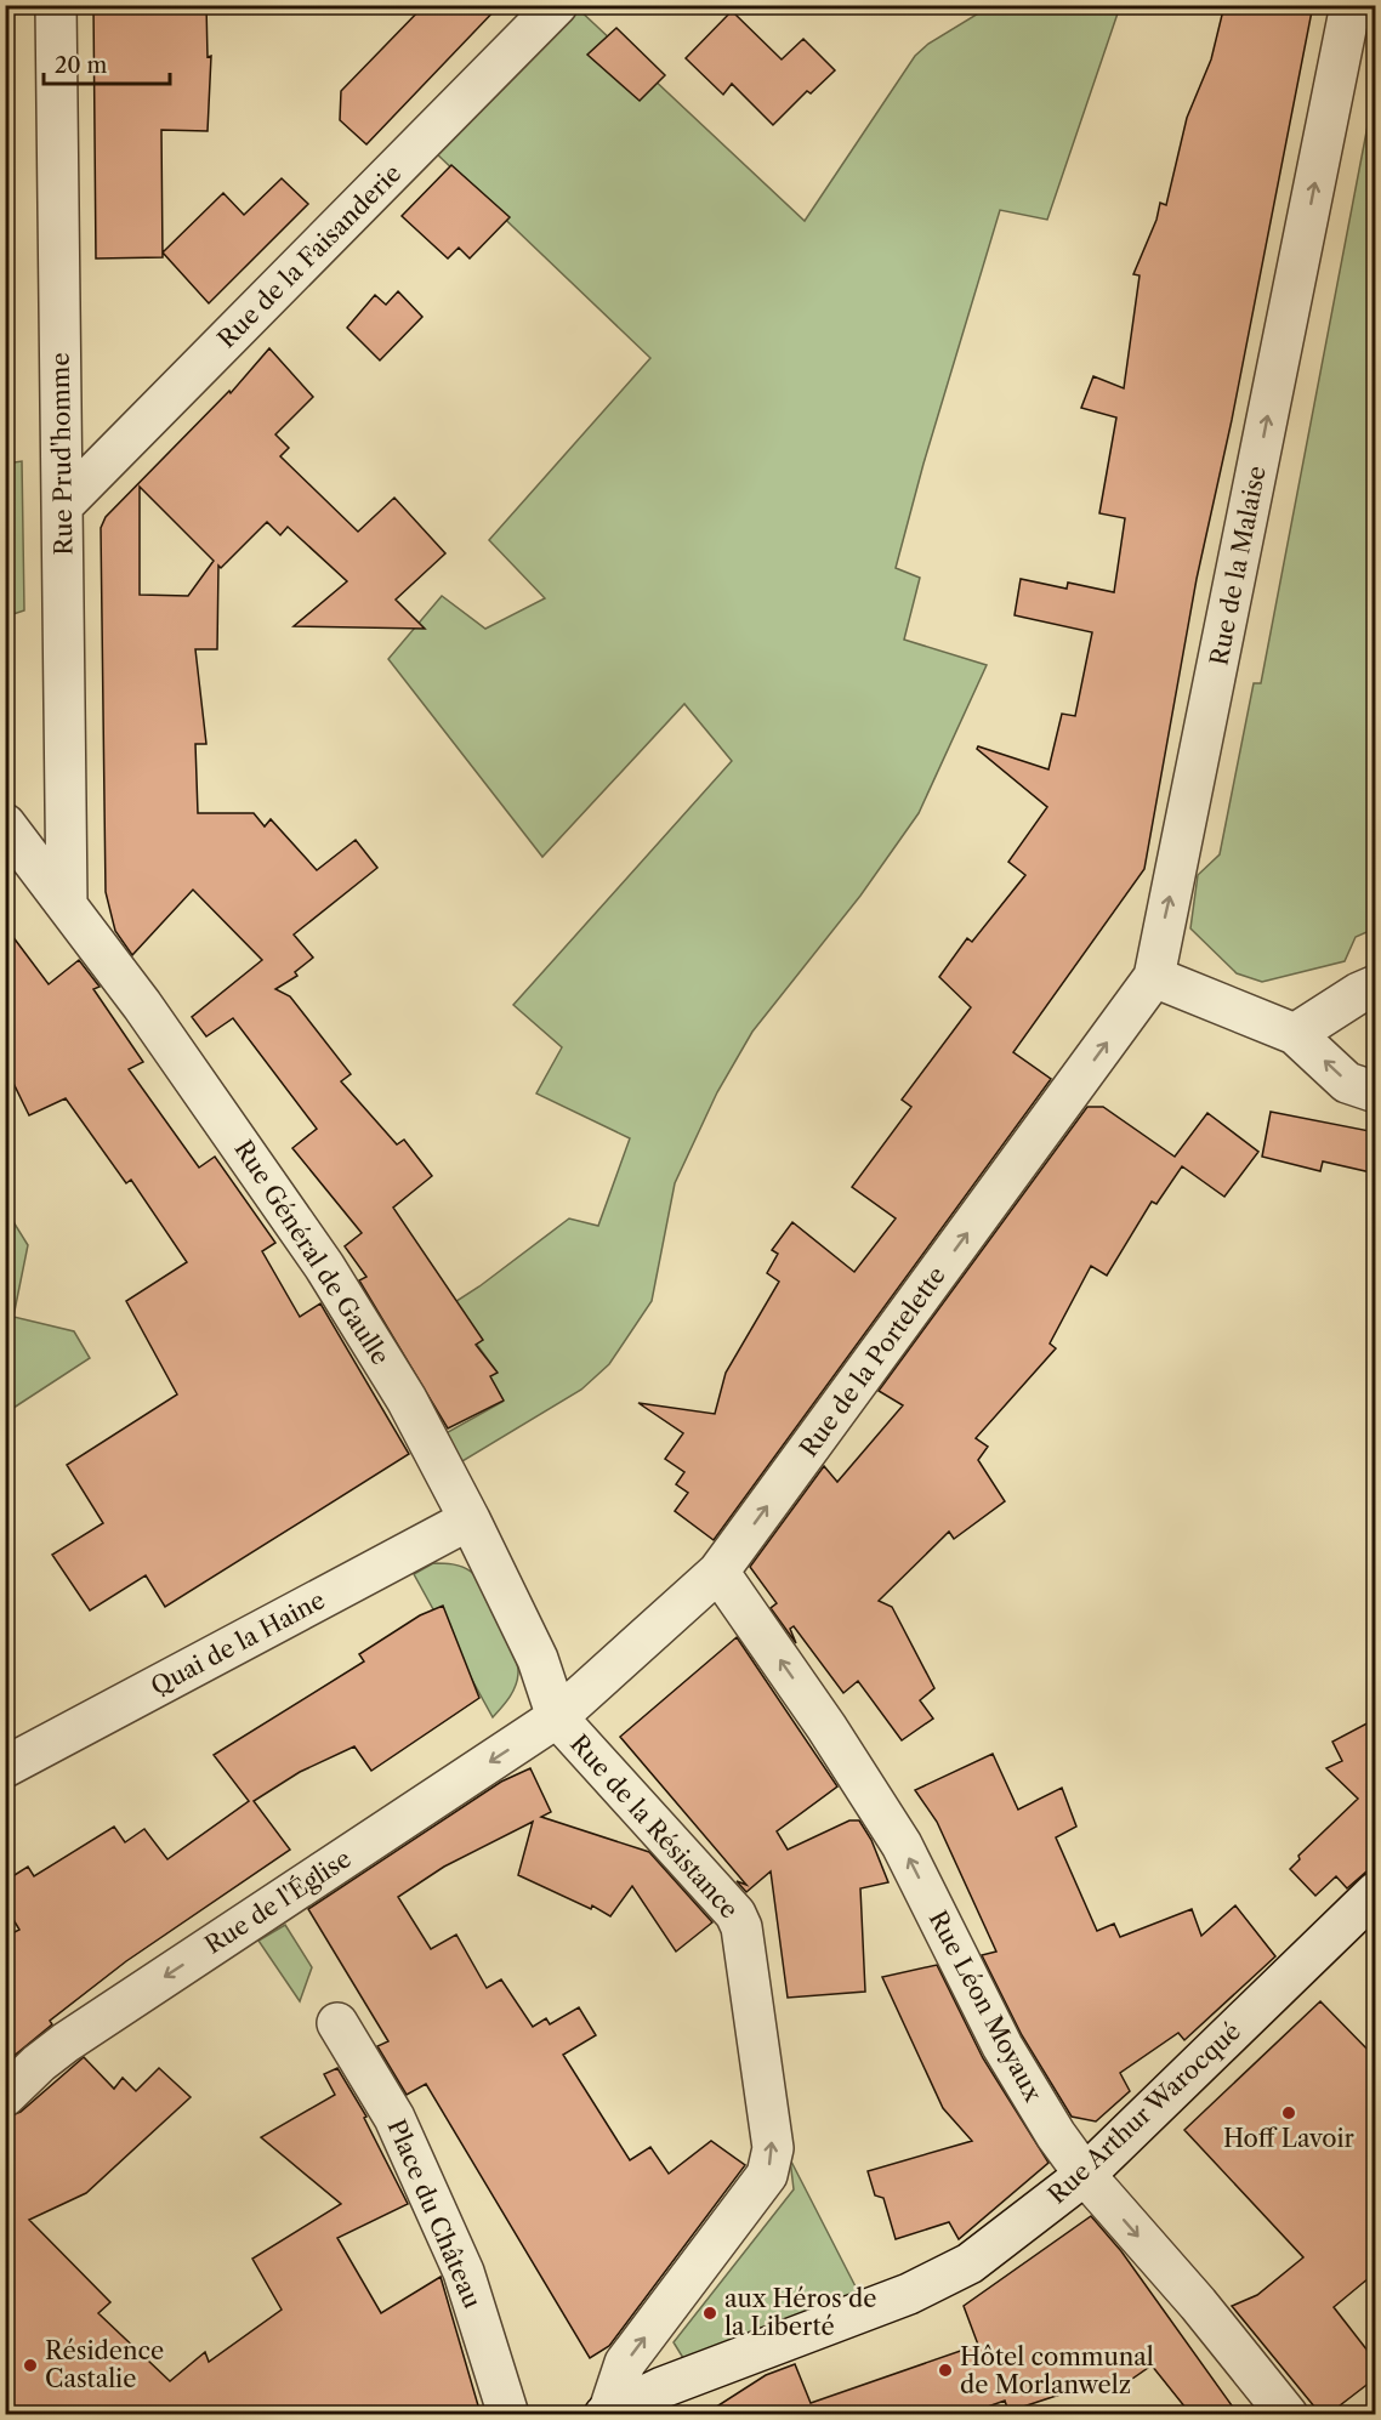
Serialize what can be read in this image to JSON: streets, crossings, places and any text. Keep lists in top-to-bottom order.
{
  "streets": {
    "street": [
      "Rue de la Faisanderie",
      "Rue Prud'homme",
      "Rue de la Malaise",
      "Rue Général de Gaulle",
      "Rue de la Portelette",
      "Quai de la Haine",
      "Rue de la Résistance",
      "Rue de l'Église",
      "Rue Léon Moyaux",
      "Rue Arthur Warocqué",
      "Place du Château"
    ]
  },
  "crossings": [
    ["Rue de la Faisanderie", "Rue Prud'homme"],
    ["Rue Prud'homme", "Rue Général de Gaulle"],
    ["Rue de la Malaise", "Rue de la Portelette"],
    ["Rue Général de Gaulle", "Rue de la Portelette"],
    ["Rue Général de Gaulle", "Quai de la Haine"],
    ["Rue Général de Gaulle", "Rue de la Résistance"],
    ["Rue Général de Gaulle", "Rue de l'Église"],
    ["Rue de la Portelette", "Rue de la Résistance"],
    ["Rue de la Portelette", "Rue de l'Église"],
    ["Rue de la Portelette", "Rue Léon Moyaux"],
    ["Rue de la Résistance", "Rue de l'Église"],
    ["Rue de la Résistance", "Rue Arthur Warocqué"],
    ["Rue Léon Moyaux", "Rue Arthur Warocqué"]
  ],
  "one_way": [
    "Rue de la Malaise",
    "Rue de la Portelette",
    "Rue de la Résistance",
    "Rue de l'Église"
  ],
  "places": [
    "Hoff Lavoir",
    "aux Héros de la Liberté",
    "Résidence Castalie",
    "Hôtel communal de Morlanwelz"
  ],
  "scale_bar": "20 m"
}
